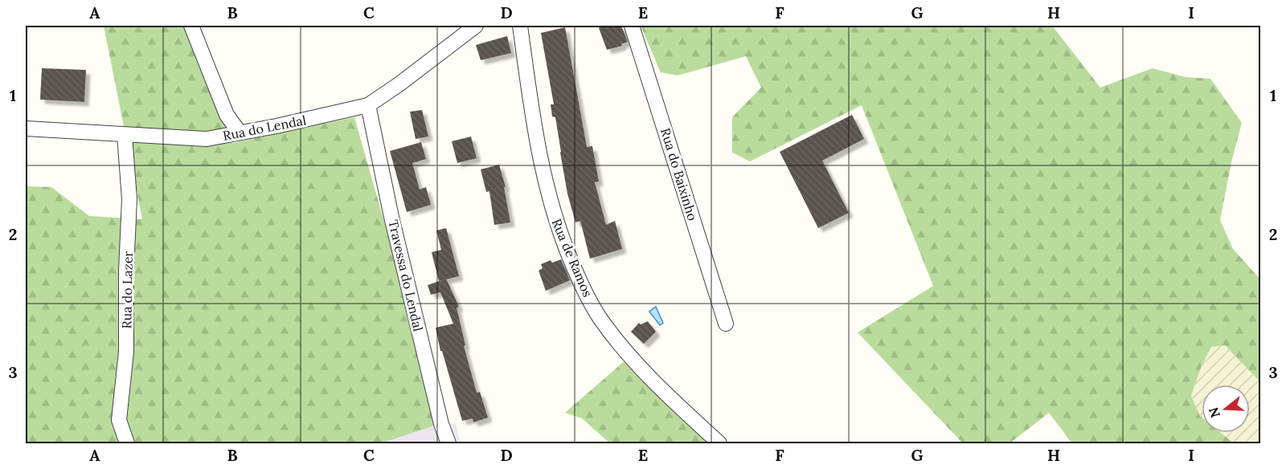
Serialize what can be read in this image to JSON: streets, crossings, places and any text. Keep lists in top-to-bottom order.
{
  "streets": {
    "street": [
      "Rua do Lendal",
      "Rua do Baixinho",
      "Rua de Ramos",
      "Travessa do Lendal",
      "Rua do Lazer"
    ]
  },
  "crossings": [
    ["Rua do Lendal", "Travessa do Lendal"],
    ["Rua do Lendal", "Rua do Lazer"]
  ],
  "north": "left",
  "grid": {
    "columns": [
      "A",
      "B",
      "C",
      "D",
      "E",
      "F",
      "G",
      "H",
      "I"
    ],
    "rows": ["1", "2", "3"]
  }
}
